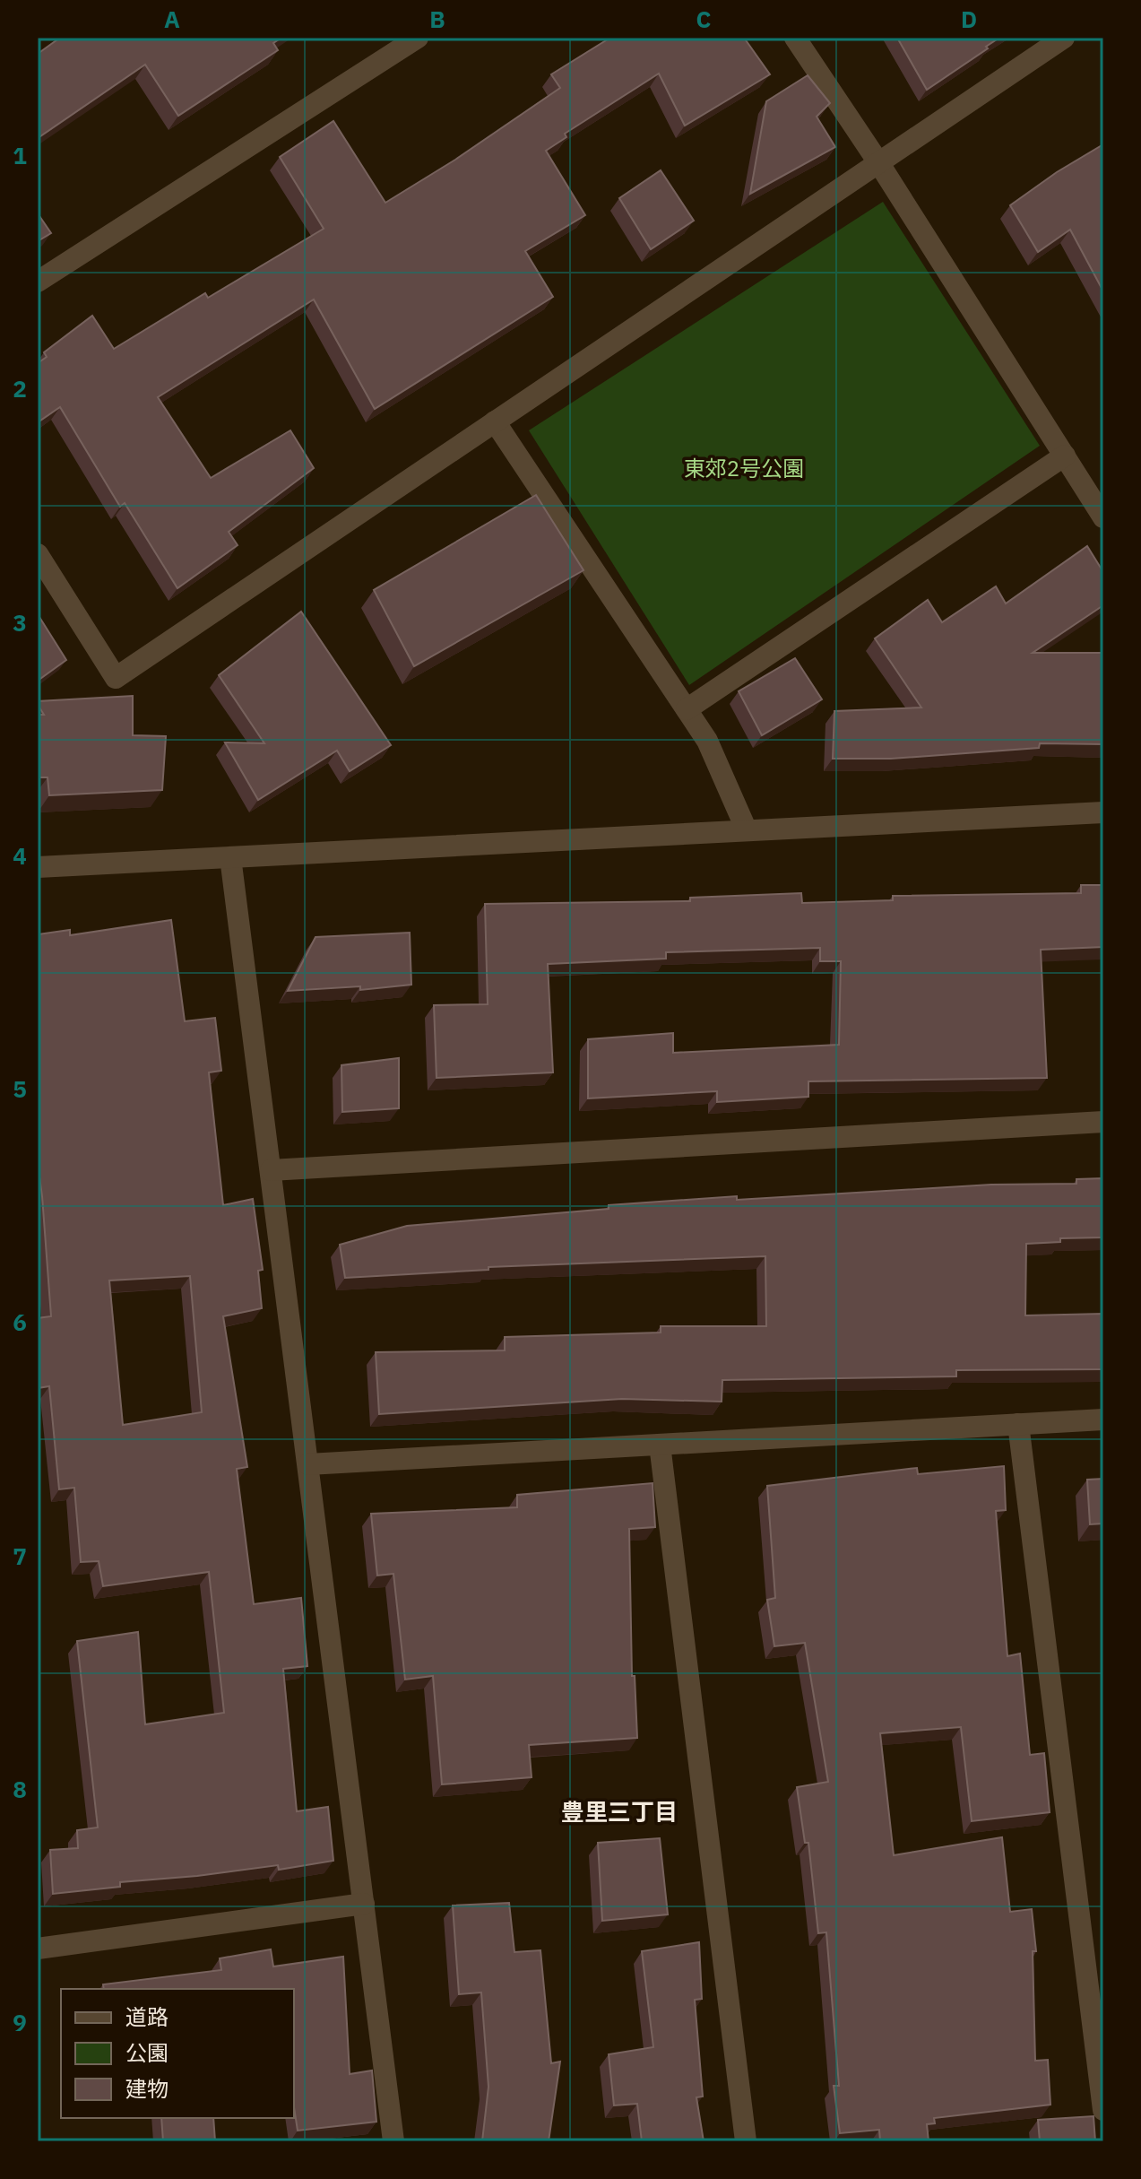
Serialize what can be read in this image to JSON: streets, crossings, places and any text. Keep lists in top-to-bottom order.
{
  "districts": ["豊里三丁目"],
  "parks": ["東郊2号公園"],
  "legend": ["道路", "公園", "建物"],
  "grid": {
    "columns": [
      "A",
      "B",
      "C",
      "D"
    ],
    "rows": [
      "1",
      "2",
      "3",
      "4",
      "5",
      "6",
      "7",
      "8",
      "9"
    ]
  }
}
